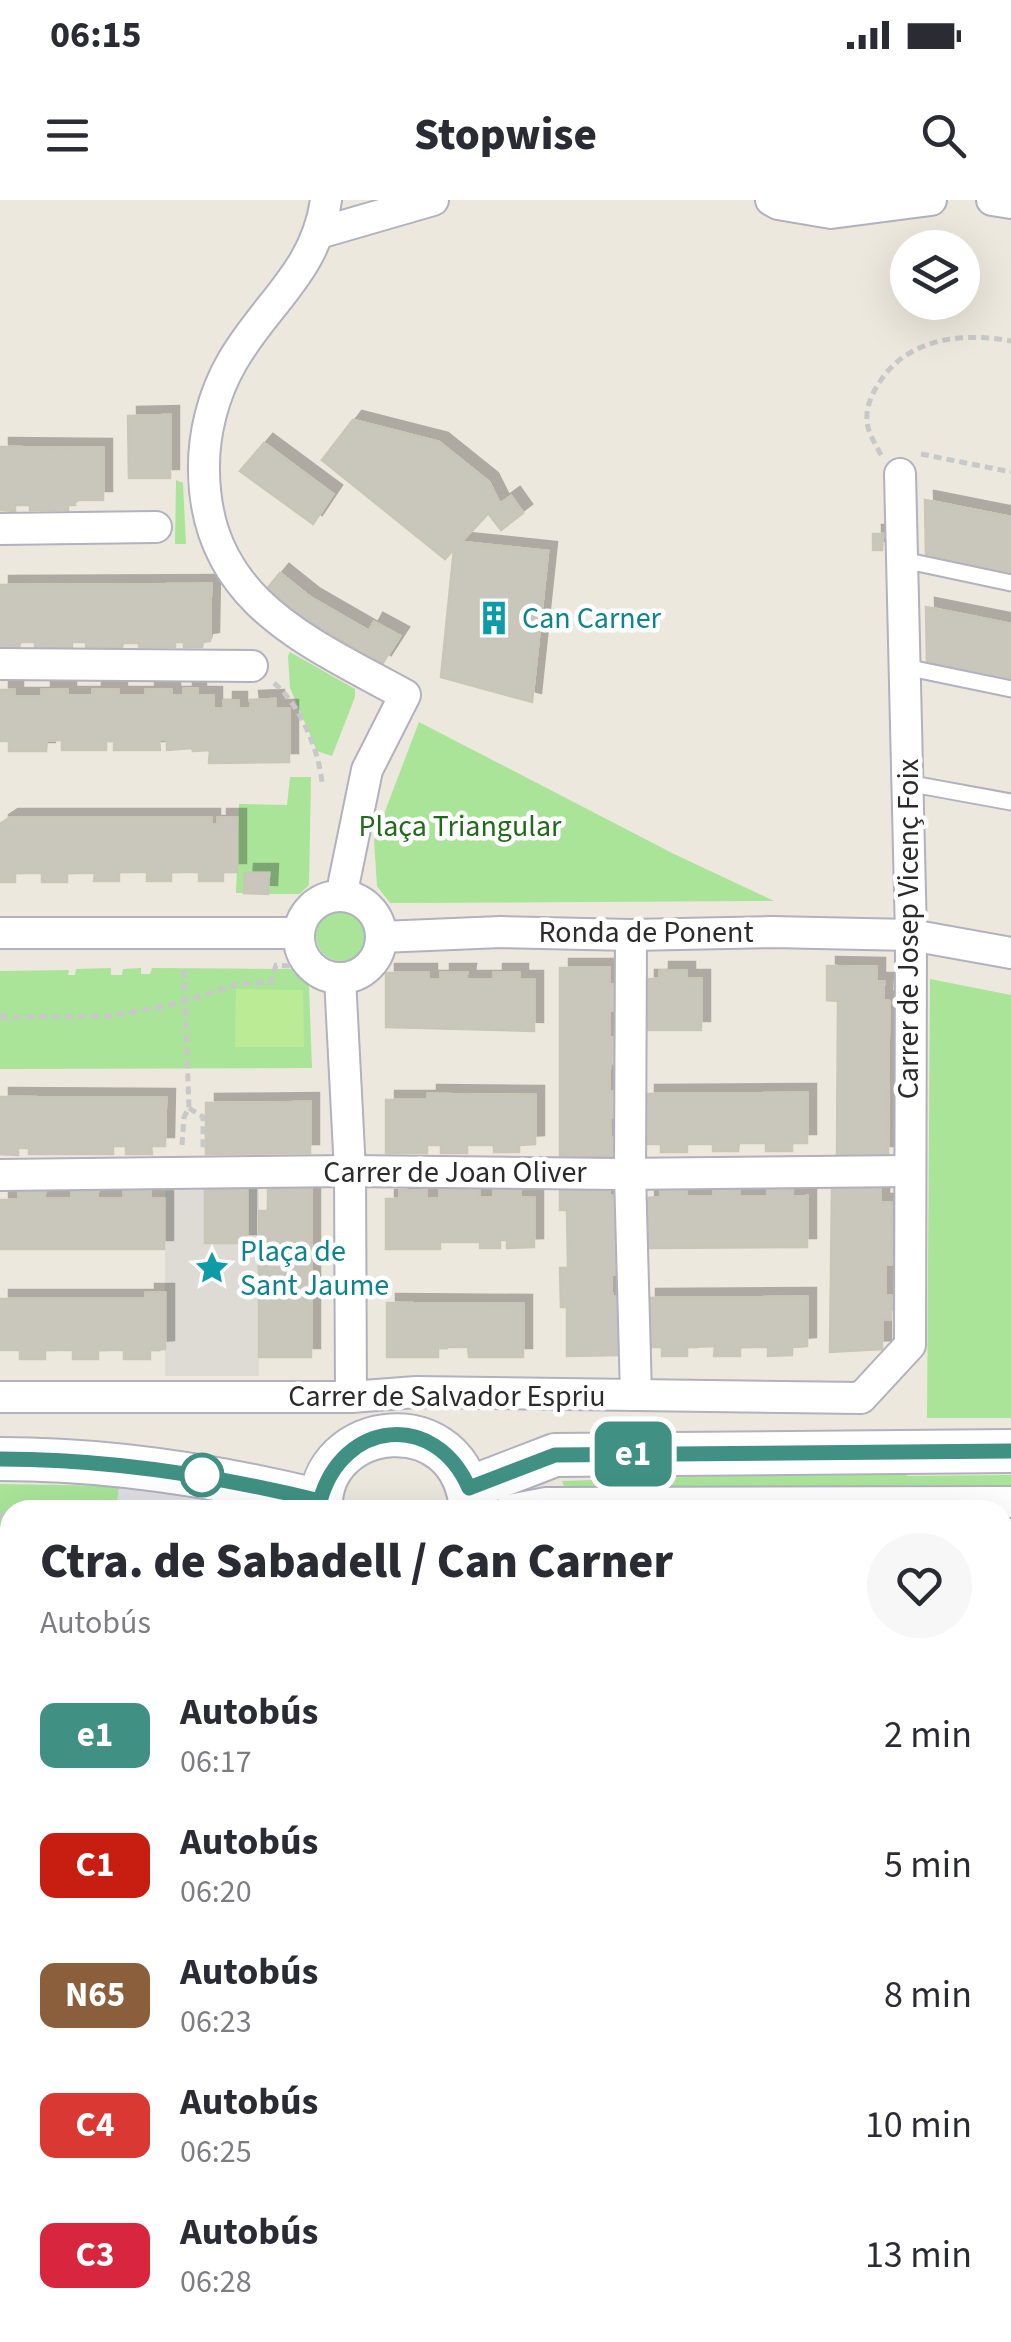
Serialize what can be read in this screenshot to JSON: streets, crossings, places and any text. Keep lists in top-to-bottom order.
{
  "streets": {
    "street": [
      "Carrer de Josep Vicenç Foix",
      "Ronda de Ponent",
      "Carrer de Joan Oliver",
      "Carrer de Salvador Espriu"
    ]
  },
  "crossings": [
    ["Carrer de Josep Vicenç Foix", "Ronda de Ponent"],
    ["Carrer de Josep Vicenç Foix", "Carrer de Joan Oliver"],
    ["Carrer de Josep Vicenç Foix", "Carrer de Salvador Espriu"]
  ],
  "parks": ["Plaça Triangular"],
  "places": {
    "building": ["Can Carner"],
    "place": ["Plaça de Sant Jaume"]
  },
  "lines": ["bus line e1"],
  "page": {
    "status": "06:15",
    "header": "Stopwise",
    "on_map": "e1",
    "heading": ["Ctra. de Sabadell / Can Carner", "Autobús"],
    "list": [
      {
        "mark": "e1",
        "name": "Autobús",
        "note": "06:17",
        "value": "2 min"
      },
      {
        "mark": "C1",
        "name": "Autobús",
        "note": "06:20",
        "value": "5 min"
      },
      {
        "mark": "N65",
        "name": "Autobús",
        "note": "06:23",
        "value": "8 min"
      },
      {
        "mark": "C4",
        "name": "Autobús",
        "note": "06:25",
        "value": "10 min"
      },
      {
        "mark": "C3",
        "name": "Autobús",
        "note": "06:28",
        "value": "13 min"
      }
    ]
  }
}
